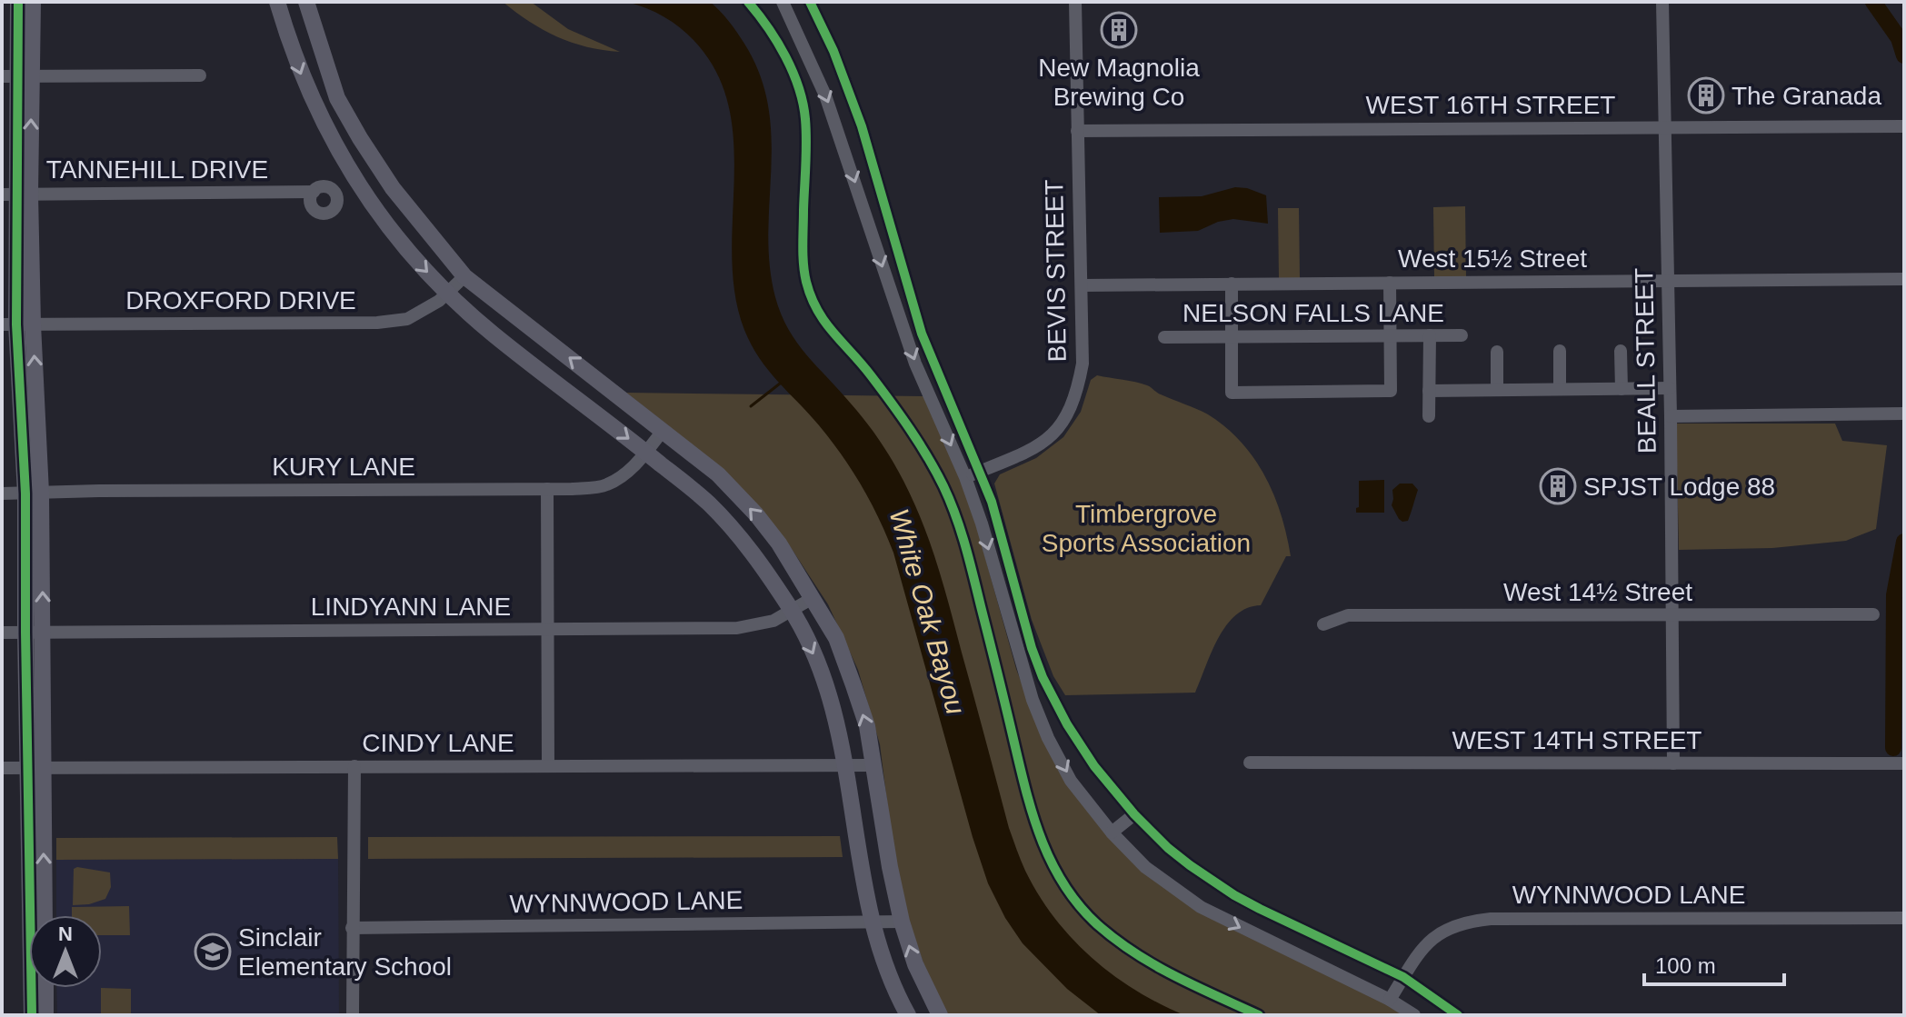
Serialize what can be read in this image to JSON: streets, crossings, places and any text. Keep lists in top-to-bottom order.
{
  "streets": {
    "street": [
      "WEST 16TH STREET",
      "TANNEHILL DRIVE",
      "West 15½ Street",
      "BEVIS STREET",
      "DROXFORD DRIVE",
      "NELSON FALLS LANE",
      "BEALL STREET",
      "KURY LANE",
      "West 14½ Street",
      "LINDYANN LANE",
      "WEST 14TH STREET",
      "CINDY LANE",
      "WYNNWOOD LANE"
    ]
  },
  "crossings": [
    ["WEST 16TH STREET", "BEVIS STREET"],
    ["WEST 16TH STREET", "BEALL STREET"],
    ["West 15½ Street", "BEVIS STREET"],
    ["West 15½ Street", "BEALL STREET"],
    ["BEALL STREET", "West 14½ Street"],
    ["BEALL STREET", "WEST 14TH STREET"]
  ],
  "water": ["White Oak Bayou"],
  "parks": ["Timbergrove Sports Association"],
  "places": {
    "building": ["New Magnolia Brewing Co", "The Granada", "SPJST Lodge 88"],
    "school or university": ["Sinclair Elementary School"]
  },
  "scale_bar": "100 m",
  "north": "top"
}
